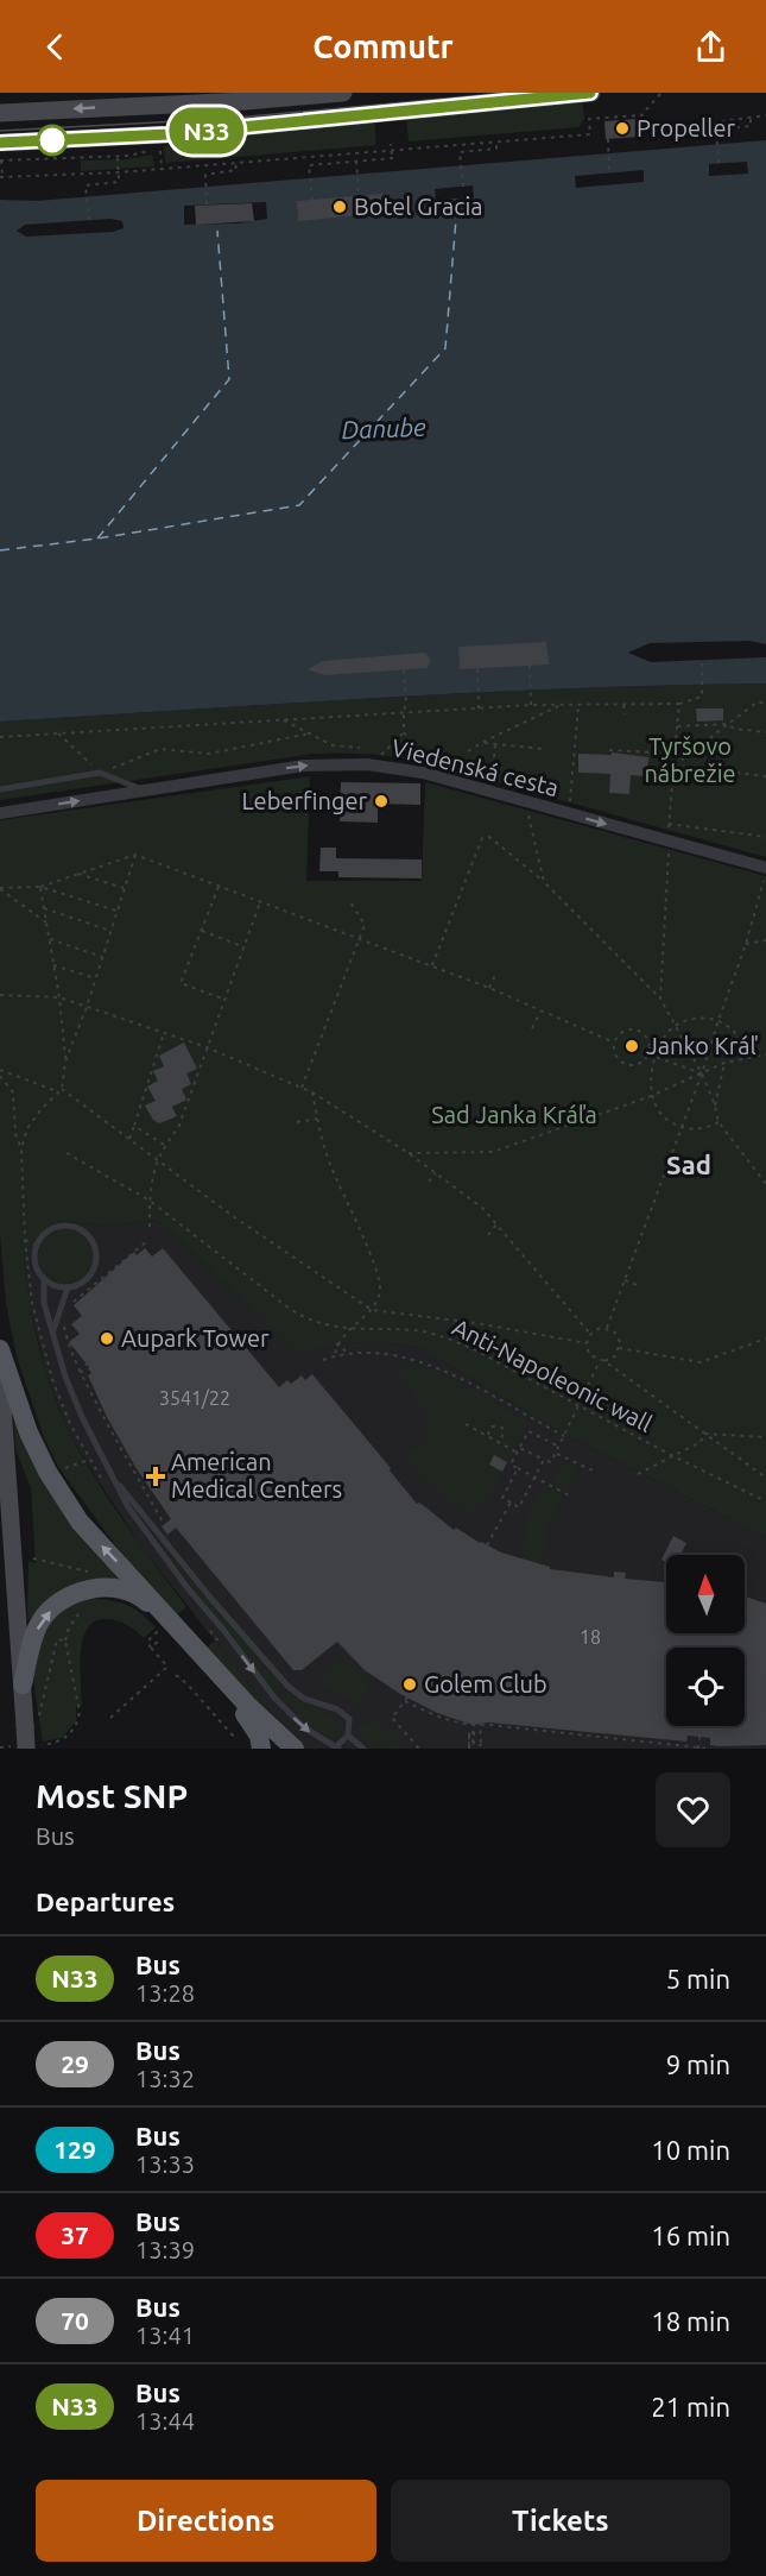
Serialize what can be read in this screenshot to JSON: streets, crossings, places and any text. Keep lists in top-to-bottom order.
{
  "streets": {
    "street": ["Viedenská cesta"],
    "path": ["Anti-Napoleonic wall"]
  },
  "one_way": ["Viedenská cesta"],
  "districts": ["Sad"],
  "water": ["Danube"],
  "parks": ["Tyršovo nábrežie", "Sad Janka Kráľa"],
  "places": {
    "other": [
      "Propeller",
      "Botel Gracia",
      "Leberfinger",
      "Janko Kráľ",
      "Aupark Tower",
      "Golem Club"
    ],
    "health": ["American Medical Centers"]
  },
  "lines": ["bus line N33"],
  "house_numbers": ["3541/22", "18"],
  "north": "top",
  "page": {
    "header": "Commutr",
    "on_map": "N33",
    "heading": [
      ["Most SNP", "Bus"],
      "Departures"
    ],
    "list": [
      {
        "mark": "N33",
        "name": "Bus",
        "note": "13:28",
        "value": "5 min"
      },
      {
        "mark": "29",
        "name": "Bus",
        "note": "13:32",
        "value": "9 min"
      },
      {
        "mark": "129",
        "name": "Bus",
        "note": "13:33",
        "value": "10 min"
      },
      {
        "mark": "37",
        "name": "Bus",
        "note": "13:39",
        "value": "16 min"
      },
      {
        "mark": "70",
        "name": "Bus",
        "note": "13:41",
        "value": "18 min"
      },
      {
        "mark": "N33",
        "name": "Bus",
        "note": "13:44",
        "value": "21 min"
      }
    ],
    "buttons": ["Directions", "Tickets"]
  }
}
